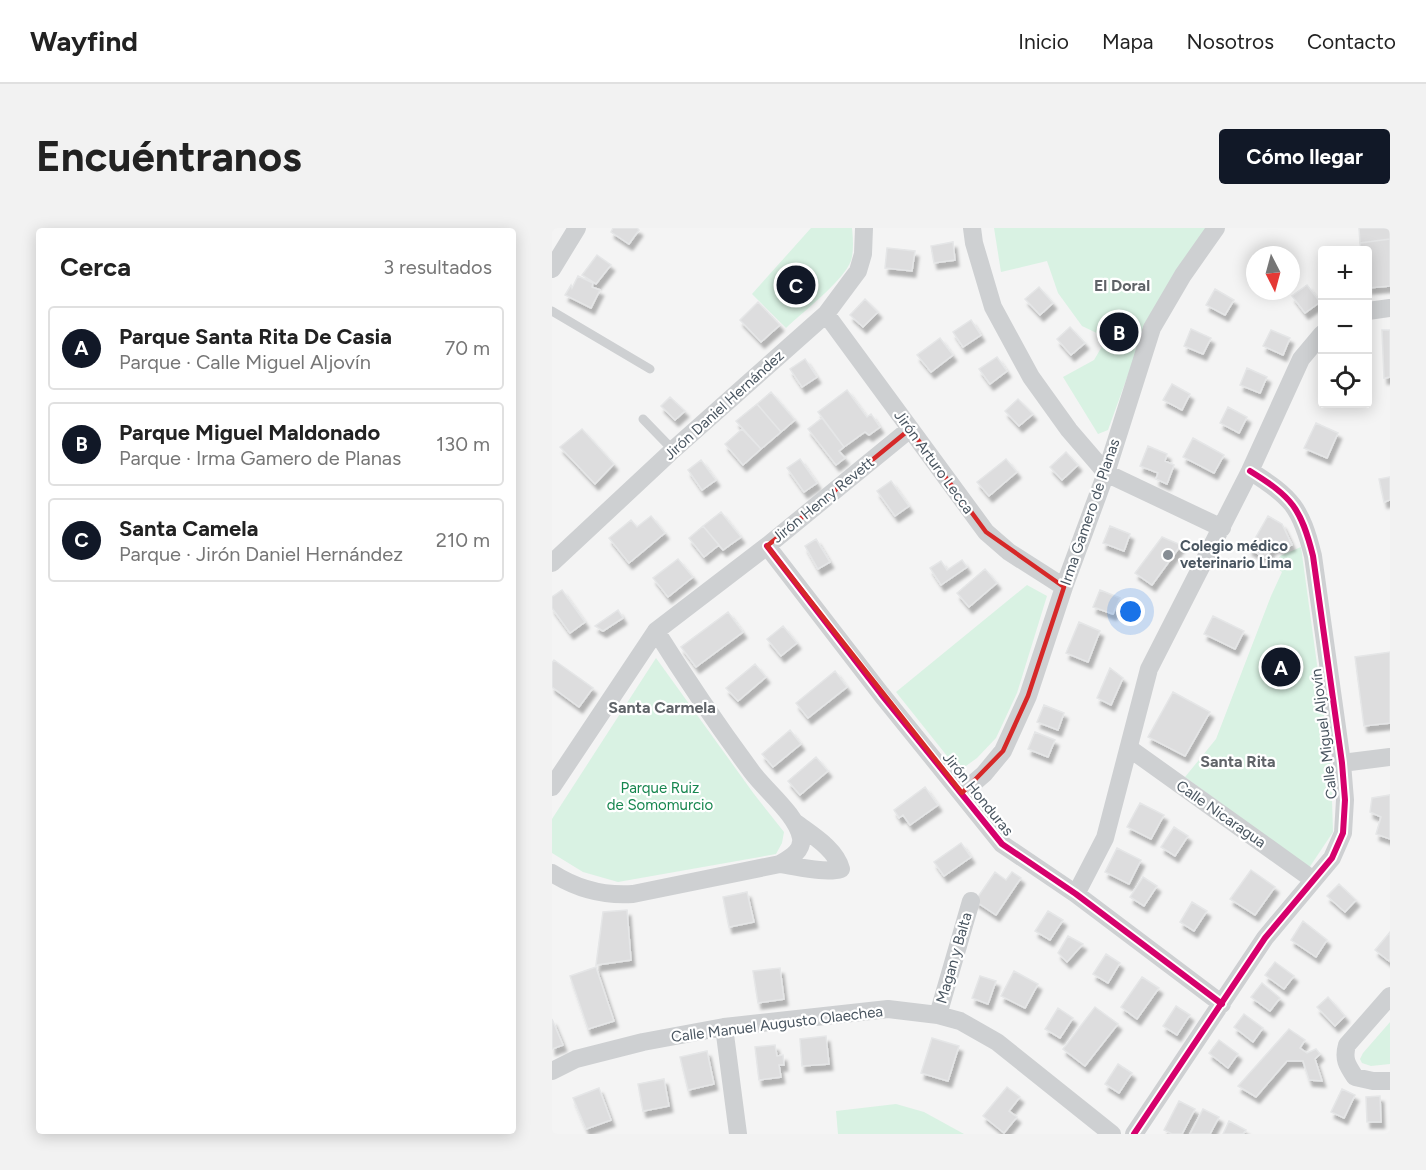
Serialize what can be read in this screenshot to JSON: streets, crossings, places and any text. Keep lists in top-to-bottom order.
{
  "streets": {
    "street": [
      "Jirón Daniel Hernández",
      "Jirón Arturo Lecca",
      "Jirón Henry Revett",
      "Irma Gamero de Planas",
      "Calle Miguel Aljovín",
      "Jirón Honduras",
      "Calle Nicaragua",
      "Magan y Balta",
      "Calle Manuel Augusto Olaechea"
    ]
  },
  "crossings": [
    ["Jirón Daniel Hernández", "Jirón Arturo Lecca"],
    ["Jirón Arturo Lecca", "Jirón Henry Revett"],
    ["Jirón Arturo Lecca", "Irma Gamero de Planas"],
    ["Jirón Henry Revett", "Jirón Honduras"],
    ["Irma Gamero de Planas", "Jirón Honduras"],
    ["Calle Miguel Aljovín", "Jirón Honduras"],
    ["Calle Miguel Aljovín", "Calle Nicaragua"],
    ["Magan y Balta", "Calle Manuel Augusto Olaechea"]
  ],
  "districts": ["El Doral", "Santa Carmela", "Santa Rita"],
  "parks": ["Parque Ruiz de Somomurcio"],
  "places": ["Colegio médico veterinario Lima"],
  "north": "bottom",
  "page": {
    "header": "Wayfind",
    "nav": [
      "Inicio",
      "Mapa",
      "Nosotros",
      "Contacto"
    ],
    "buttons": "Cómo llegar",
    "title": "Encuéntranos",
    "heading": ["Cerca", "3 resultados"],
    "map_buttons": ["+", "−"],
    "pins": ["C", "B", "A"],
    "list": [
      {
        "mark": "A",
        "name": "Parque Santa Rita De Casia",
        "note": "Parque · Calle Miguel Aljovín",
        "value": "70 m"
      },
      {
        "mark": "B",
        "name": "Parque Miguel Maldonado",
        "note": "Parque · Irma Gamero de Planas",
        "value": "130 m"
      },
      {
        "mark": "C",
        "name": "Santa Camela",
        "note": "Parque · Jirón Daniel Hernández",
        "value": "210 m"
      }
    ]
  }
}
